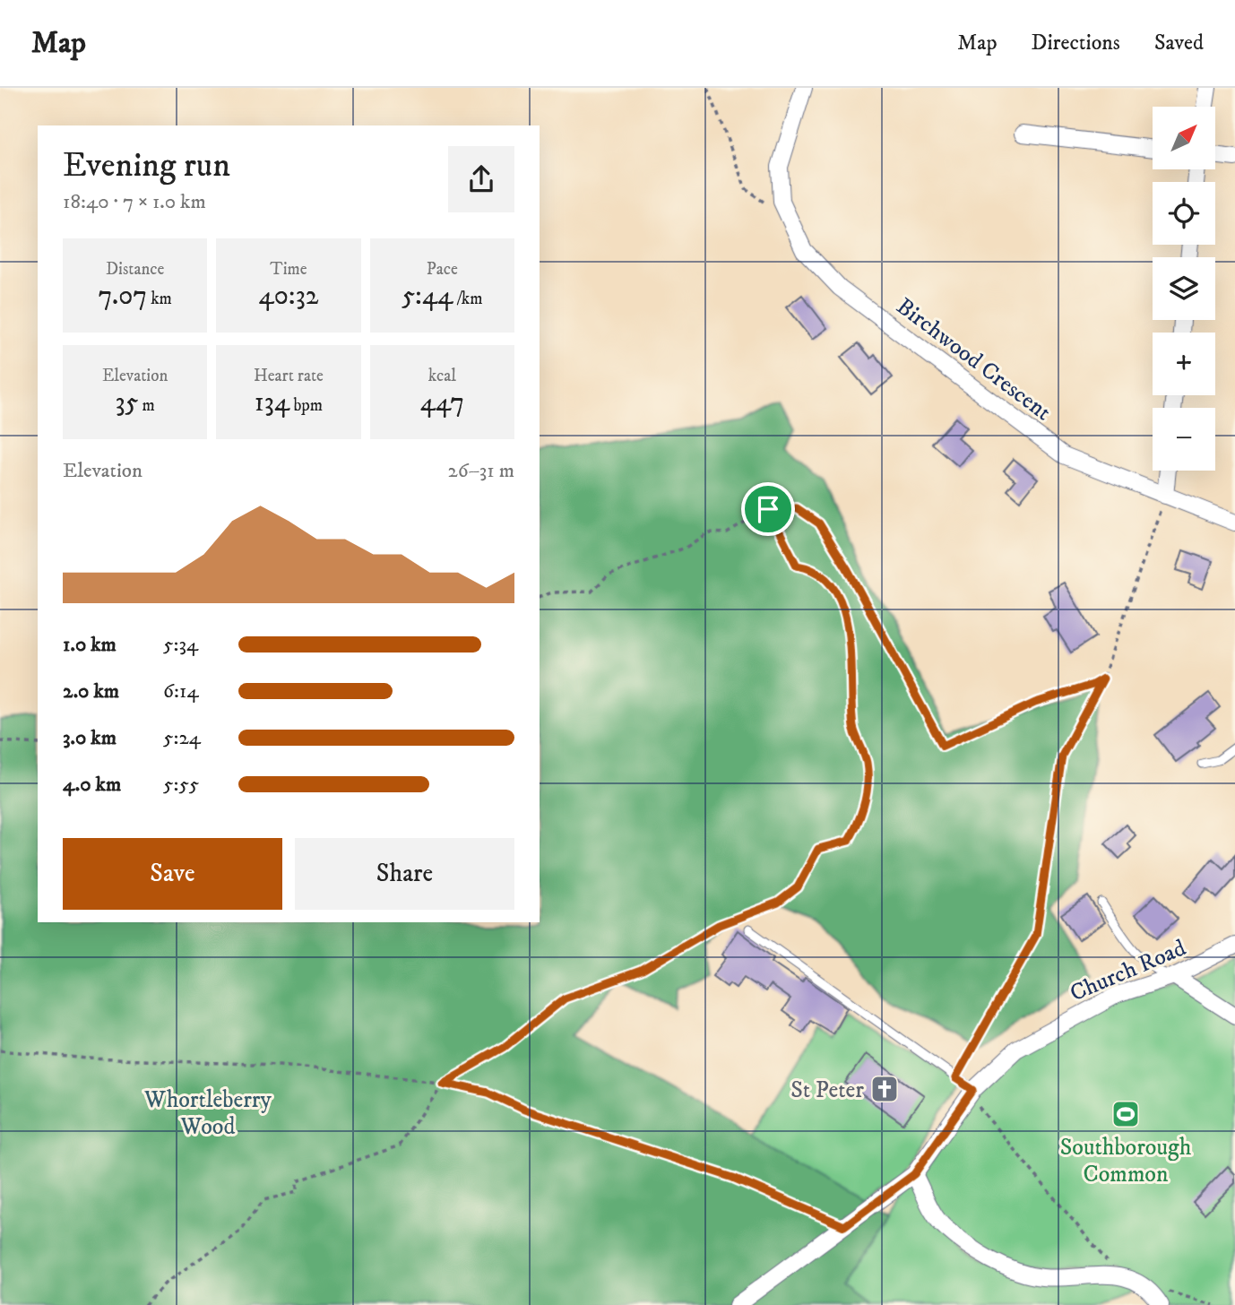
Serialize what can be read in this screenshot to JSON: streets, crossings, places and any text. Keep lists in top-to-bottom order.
{
  "streets": {
    "street": ["Birchwood Crescent", "Church Road"]
  },
  "parks": ["Whortleberry Wood"],
  "places": {
    "church": ["St Peter"],
    "sports": ["Southborough Common"]
  },
  "north": "top right",
  "page": {
    "header": "Map",
    "nav": ["Map", "Directions", "Saved"],
    "map_buttons": ["+", "−"],
    "heading": ["Evening run", "18:40 · 7 × 1.0 km"],
    "stats": [
      ["Distance", "7.07 km"],
      ["Time", "40:32"],
      ["Pace", "5:44 /km"],
      ["Elevation", "35 m"],
      ["Heart rate", "134 bpm"],
      ["kcal", "447"]
    ],
    "chart": ["Elevation", "26–31 m"],
    "list": [
      {
        "name": "1.0 km",
        "note": "5:34"
      },
      {
        "name": "2.0 km",
        "note": "6:14"
      },
      {
        "name": "3.0 km",
        "note": "5:24"
      },
      {
        "name": "4.0 km",
        "note": "5:55"
      }
    ],
    "buttons": ["Save", "Share"]
  }
}
